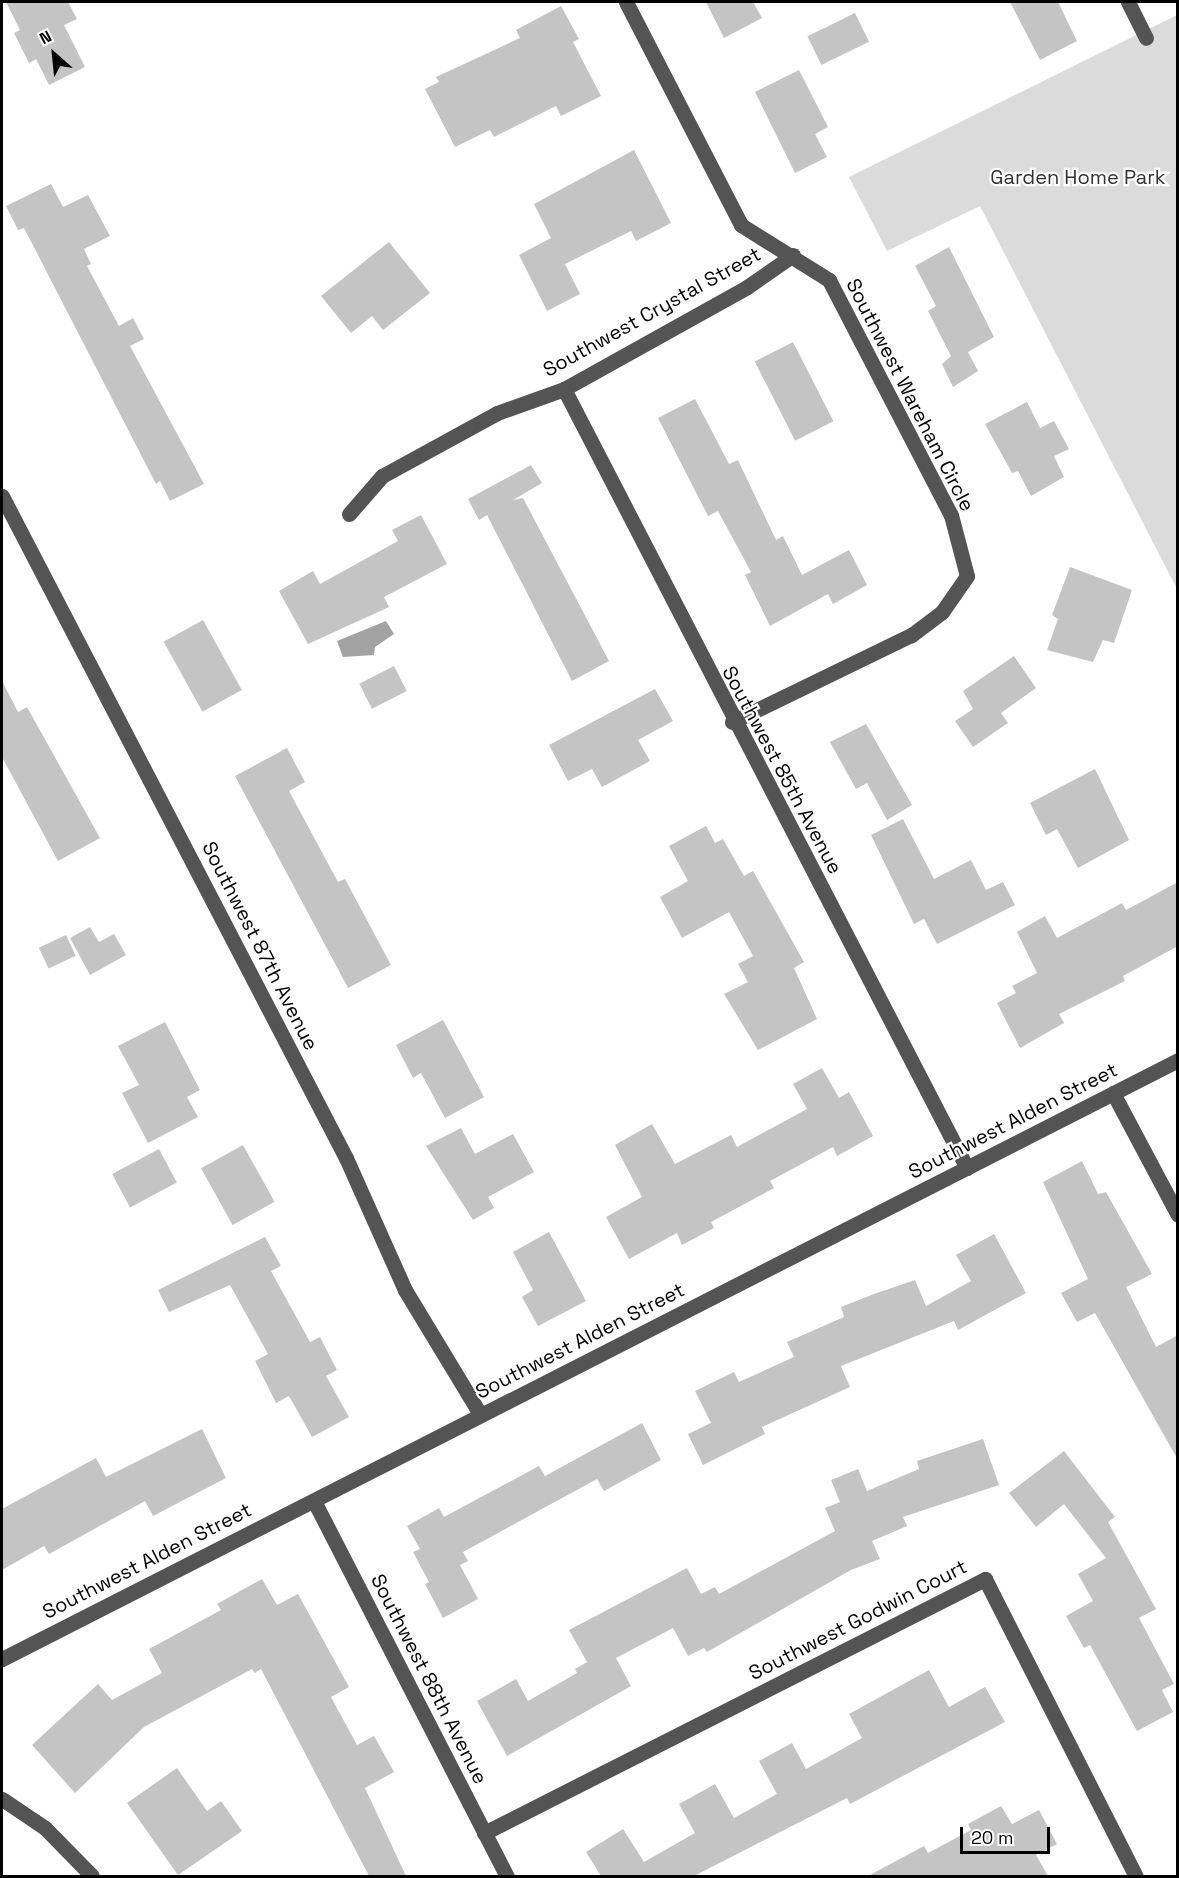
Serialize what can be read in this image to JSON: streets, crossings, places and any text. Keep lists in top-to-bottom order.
{
  "streets": {
    "street": [
      "Southwest Crystal Street",
      "Southwest Wareham Circle",
      "Southwest 85th Avenue",
      "Southwest 87th Avenue",
      "Southwest Alden Street",
      "Southwest Godwin Court",
      "Southwest 88th Avenue"
    ]
  },
  "crossings": [
    ["Southwest Crystal Street", "Southwest Wareham Circle"],
    ["Southwest Crystal Street", "Southwest 85th Avenue"],
    ["Southwest Wareham Circle", "Southwest 85th Avenue"],
    ["Southwest 85th Avenue", "Southwest Alden Street"],
    ["Southwest 87th Avenue", "Southwest Alden Street"],
    ["Southwest Alden Street", "Southwest 88th Avenue"],
    ["Southwest Godwin Court", "Southwest 88th Avenue"]
  ],
  "parks": ["Garden Home Park"],
  "scale_bar": "20 m",
  "north": "top left"
}
